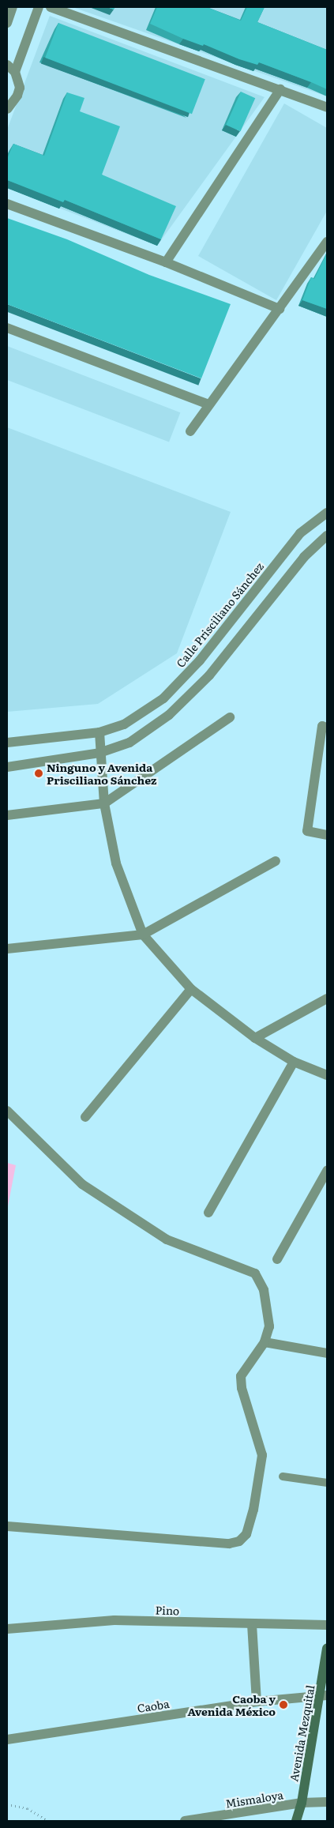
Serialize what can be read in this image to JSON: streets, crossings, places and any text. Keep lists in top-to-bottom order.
{
  "streets": {
    "main road": ["Avenida Mezquital"],
    "street": [
      "Calle Prisciliano Sánchez",
      "Pino",
      "Caoba",
      "Mismaloya"
    ]
  },
  "crossings": [
    ["Caoba", "Avenida Mezquital"],
    ["Avenida Mezquital", "Mismaloya"]
  ],
  "places": ["Ninguno y Avenida Prisciliano Sánchez", "Caoba y Avenida México"]
}
